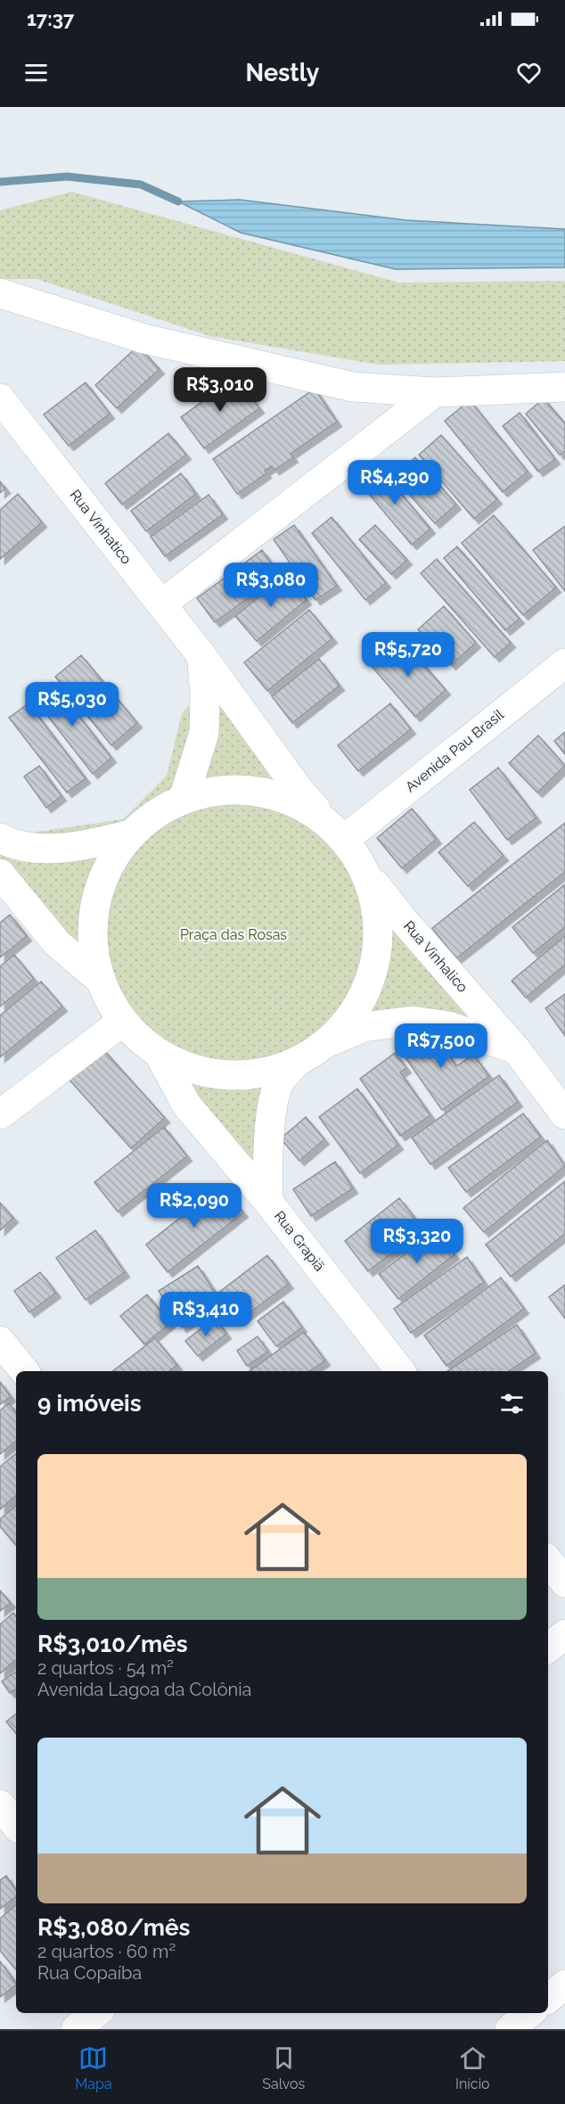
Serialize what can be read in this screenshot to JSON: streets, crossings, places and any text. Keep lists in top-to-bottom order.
{
  "streets": {
    "street": [
      "Rua Vinhatico",
      "Avenida Pau Brasil",
      "Rua Vinhalico",
      "Rua Grapiã"
    ]
  },
  "parks": ["Praça das Rosas"],
  "page": {
    "status": "17:37",
    "header": "Nestly",
    "price": [
      "R$3,010",
      "R$4,290",
      "R$3,080",
      "R$5,720",
      "R$5,030",
      "R$7,500",
      "R$2,090",
      "R$3,320",
      "R$3,410"
    ],
    "heading": "9 imóveis",
    "list": [
      {
        "name": "R$3,010/mês",
        "note": "2 quartos · 54 m² · Avenida Lagoa da Colônia"
      },
      {
        "name": "R$3,080/mês",
        "note": "2 quartos · 60 m² · Rua Copaíba"
      }
    ],
    "tabs": ["Mapa", "Salvos", "Início"]
  }
}
